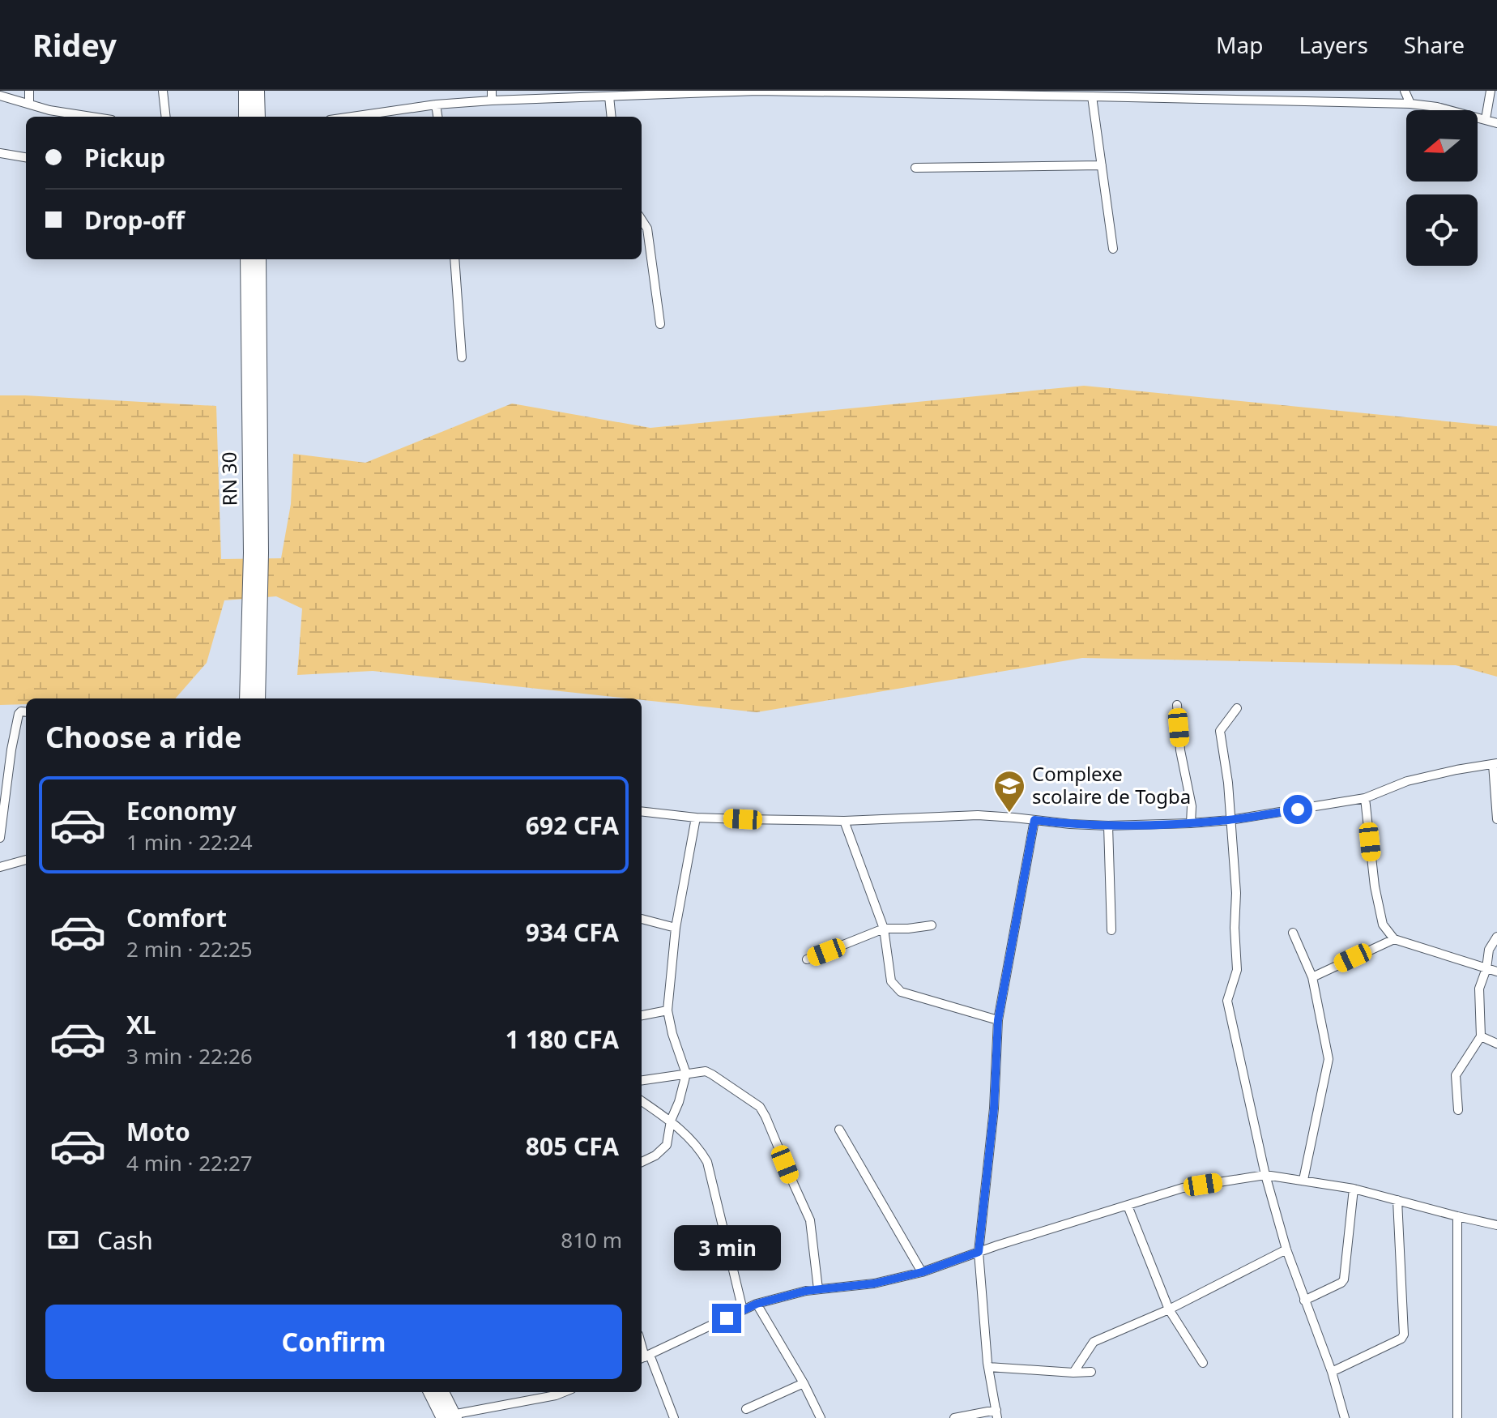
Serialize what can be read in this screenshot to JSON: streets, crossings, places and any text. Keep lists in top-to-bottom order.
{
  "streets": {
    "main road": ["RN 30"]
  },
  "places": {
    "school or university": ["Complexe scolaire de Togba"]
  },
  "north": "left",
  "page": {
    "header": "Ridey",
    "nav": ["Map", "Layers", "Share"],
    "banner": ["Pickup", "Drop-off"],
    "heading": "Choose a ride",
    "list": [
      {
        "name": "Economy",
        "note": "1 min · 22:24",
        "value": "692 CFA"
      },
      {
        "name": "Comfort",
        "note": "2 min · 22:25",
        "value": "934 CFA"
      },
      {
        "name": "XL",
        "note": "3 min · 22:26",
        "value": "1 180 CFA"
      },
      {
        "name": "Moto",
        "note": "4 min · 22:27",
        "value": "805 CFA"
      }
    ],
    "pay": ["Cash", "810 m"],
    "bubble": "3 min",
    "buttons": "Confirm"
  }
}
